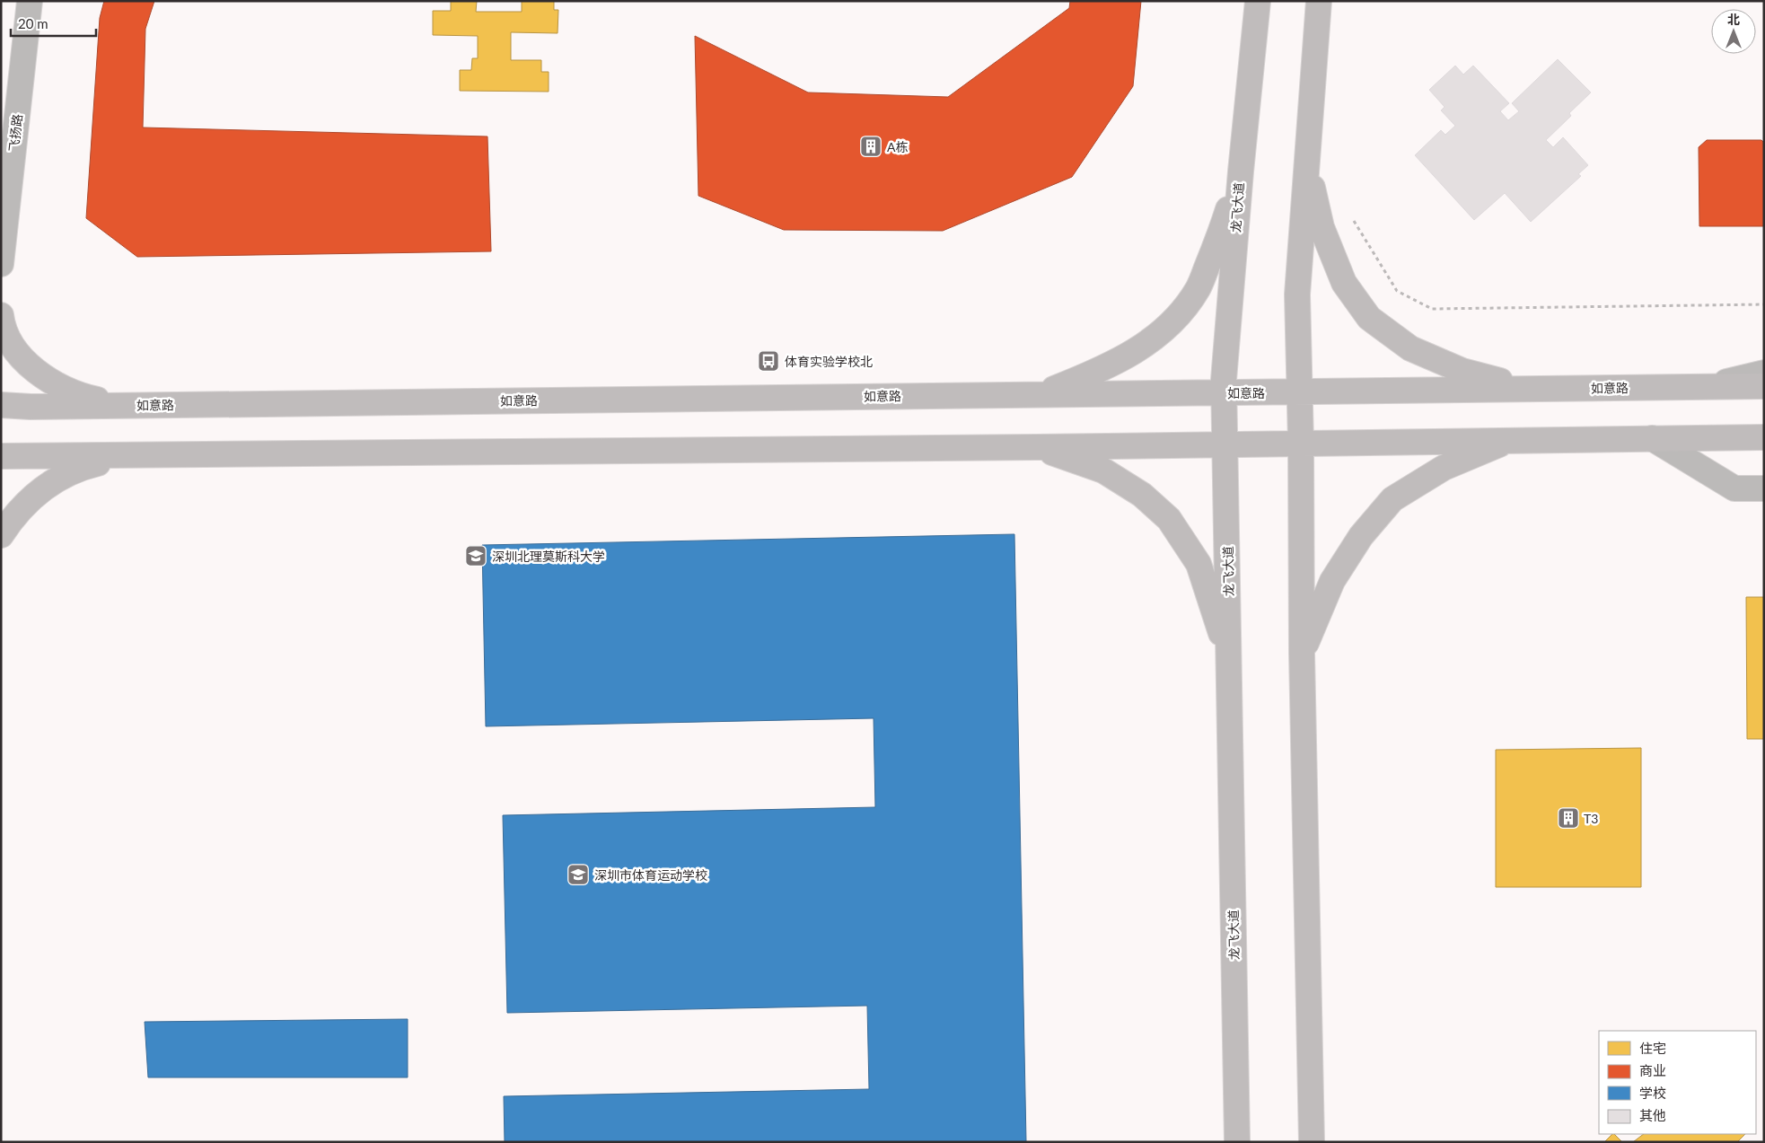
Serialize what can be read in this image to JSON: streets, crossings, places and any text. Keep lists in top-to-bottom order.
{
  "streets": {
    "main road": ["龙飞大道", "如意路"],
    "street": ["飞扬路"]
  },
  "crossings": [
    ["龙飞大道", "如意路"]
  ],
  "places": {
    "building": ["A栋", "T3"],
    "bus stop": ["体育实验学校北"],
    "school or university": ["深圳北理莫斯科大学", "深圳市体育运动学校"]
  },
  "legend": [
    "住宅",
    "商业",
    "学校",
    "其他"
  ],
  "scale_bar": "20 m",
  "north": "top"
}
